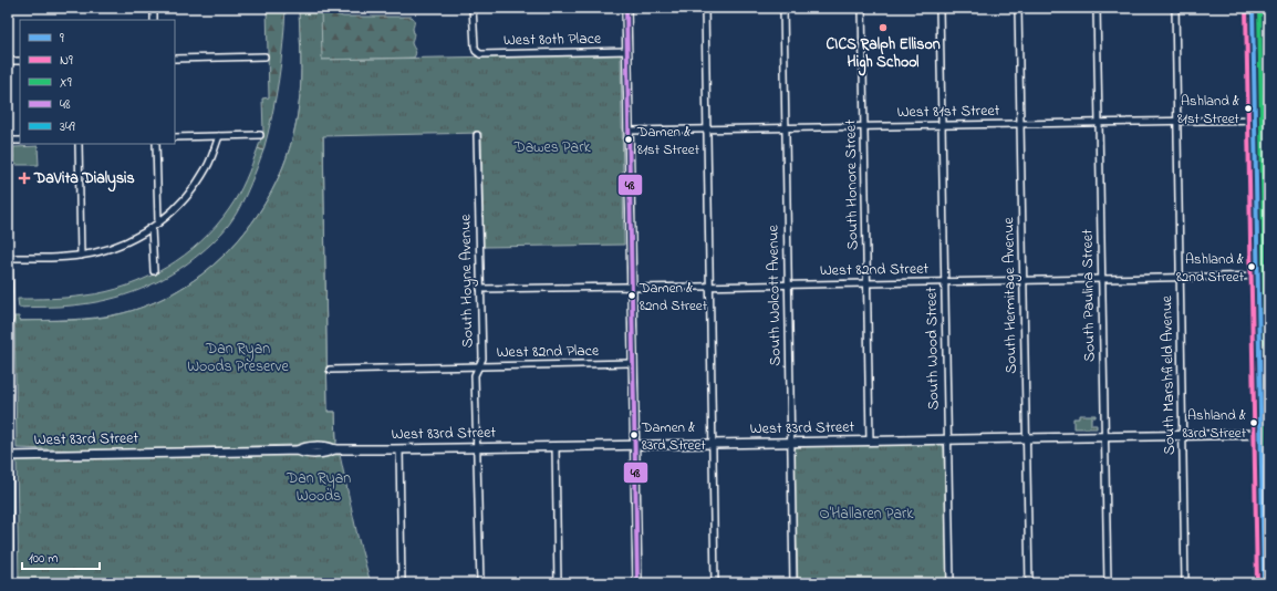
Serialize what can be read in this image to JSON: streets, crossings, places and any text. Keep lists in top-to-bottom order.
{
  "streets": {
    "street": [
      "West 80th Place",
      "West 81st Street",
      "South Honore Street",
      "West 82nd Street",
      "South Hoyne Avenue",
      "South Wolcott Avenue",
      "South Hermitage Avenue",
      "South Paulina Street",
      "South Wood Street",
      "West 82nd Place",
      "South Marshfield Avenue",
      "West 83rd Street"
    ]
  },
  "crossings": [
    ["West 81st Street", "South Honore Street"],
    ["West 81st Street", "South Wolcott Avenue"],
    ["West 81st Street", "South Hermitage Avenue"],
    ["West 81st Street", "South Paulina Street"],
    ["West 81st Street", "South Wood Street"],
    ["West 81st Street", "South Marshfield Avenue"],
    ["South Honore Street", "West 82nd Street"],
    ["South Honore Street", "West 83rd Street"],
    ["West 82nd Street", "South Hoyne Avenue"],
    ["West 82nd Street", "South Wolcott Avenue"],
    ["West 82nd Street", "South Hermitage Avenue"],
    ["West 82nd Street", "South Paulina Street"],
    ["West 82nd Street", "South Wood Street"],
    ["West 82nd Street", "South Marshfield Avenue"],
    ["South Hoyne Avenue", "West 82nd Place"],
    ["South Hoyne Avenue", "West 83rd Street"],
    ["South Wolcott Avenue", "West 83rd Street"],
    ["South Hermitage Avenue", "West 83rd Street"],
    ["South Paulina Street", "West 83rd Street"],
    ["South Wood Street", "West 83rd Street"],
    ["South Marshfield Avenue", "West 83rd Street"]
  ],
  "parks": [
    "Dawes Park",
    "Dan Ryan Woods Preserve",
    "Dan Ryan Woods",
    "O'Hallaren Park"
  ],
  "places": {
    "other": [
      "CICS Ralph Ellison High School",
      "Ashland & 81st Street",
      "Damen & 81st Street",
      "Ashland & 82nd Street",
      "Damen & 82nd Street",
      "Ashland & 83rd Street",
      "Damen & 83rd Street"
    ],
    "health": ["DaVita Dialysis"]
  },
  "lines": [
    "transit line 9",
    "transit line N9",
    "transit line X9",
    "transit line 48",
    "transit line 349"
  ],
  "legend": [
    "9",
    "N9",
    "X9",
    "48",
    "349"
  ],
  "scale_bar": "100 m"
}
